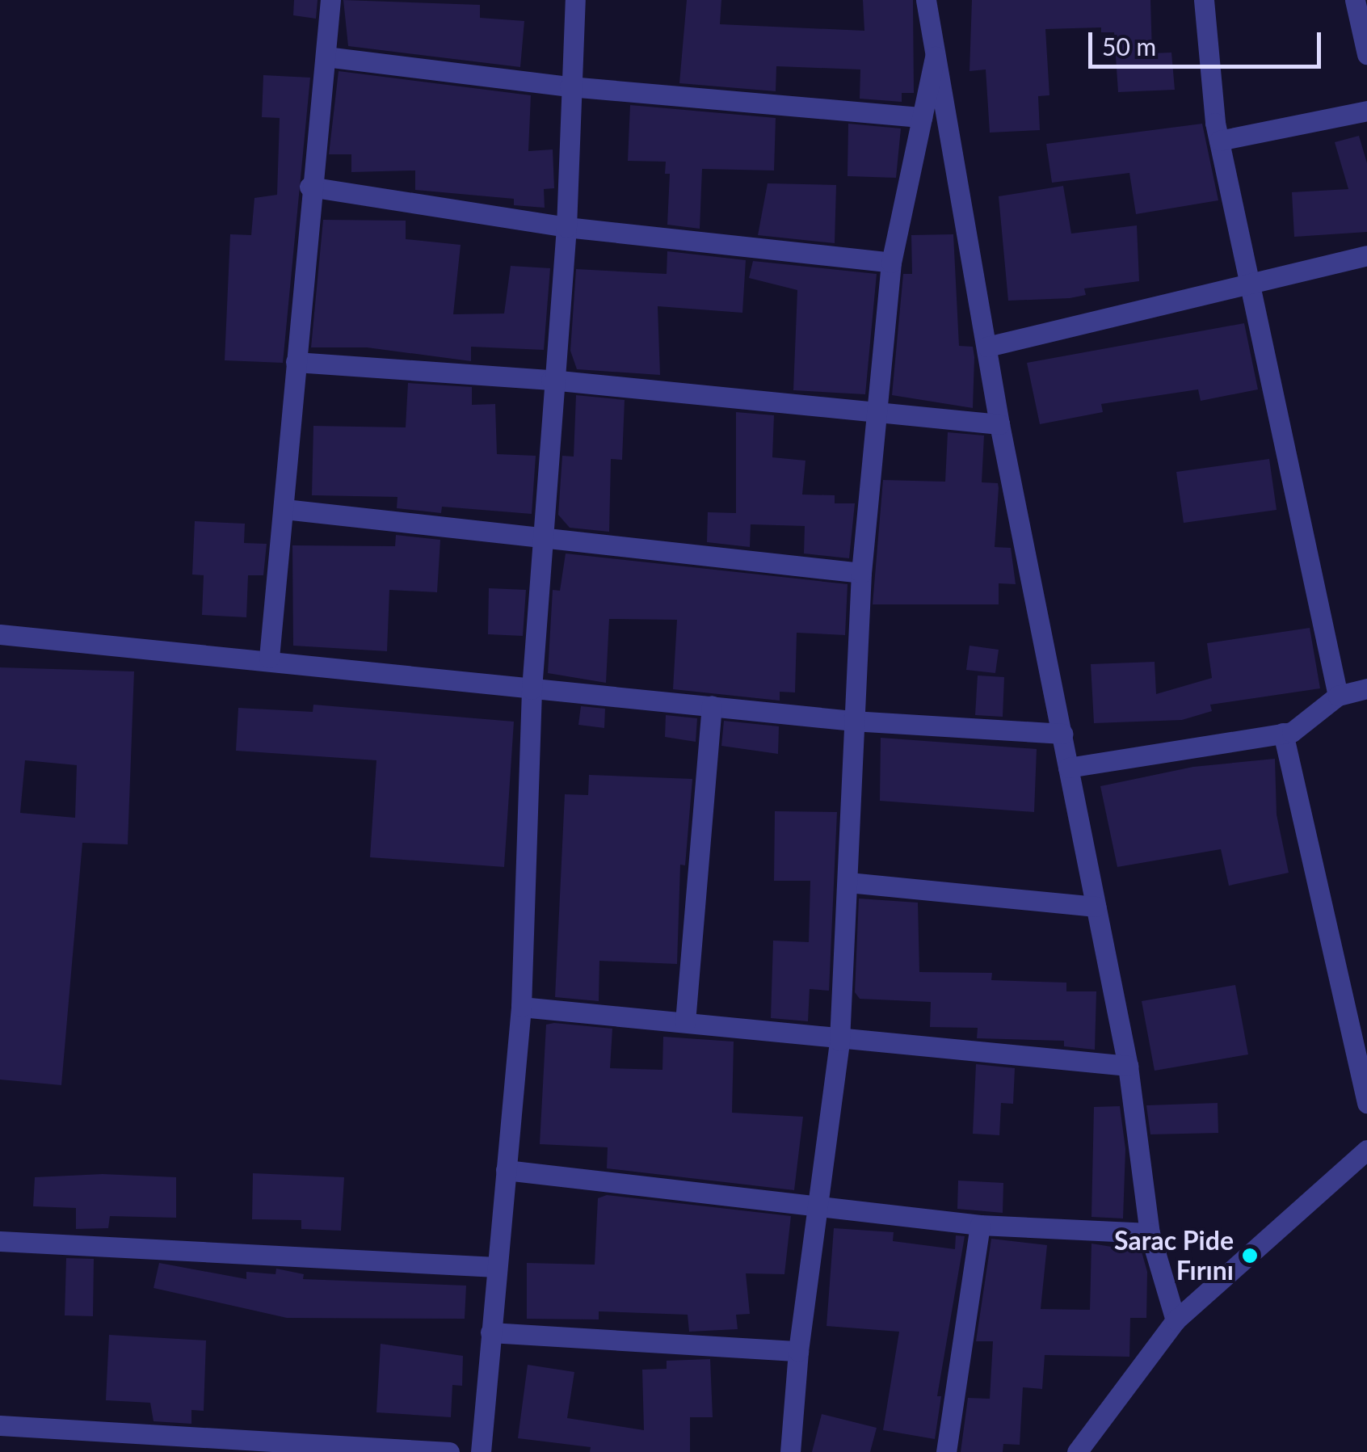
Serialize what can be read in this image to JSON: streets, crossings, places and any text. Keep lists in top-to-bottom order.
{
  "places": ["Sarac Pide Fırını"],
  "scale_bar": "50 m"
}
